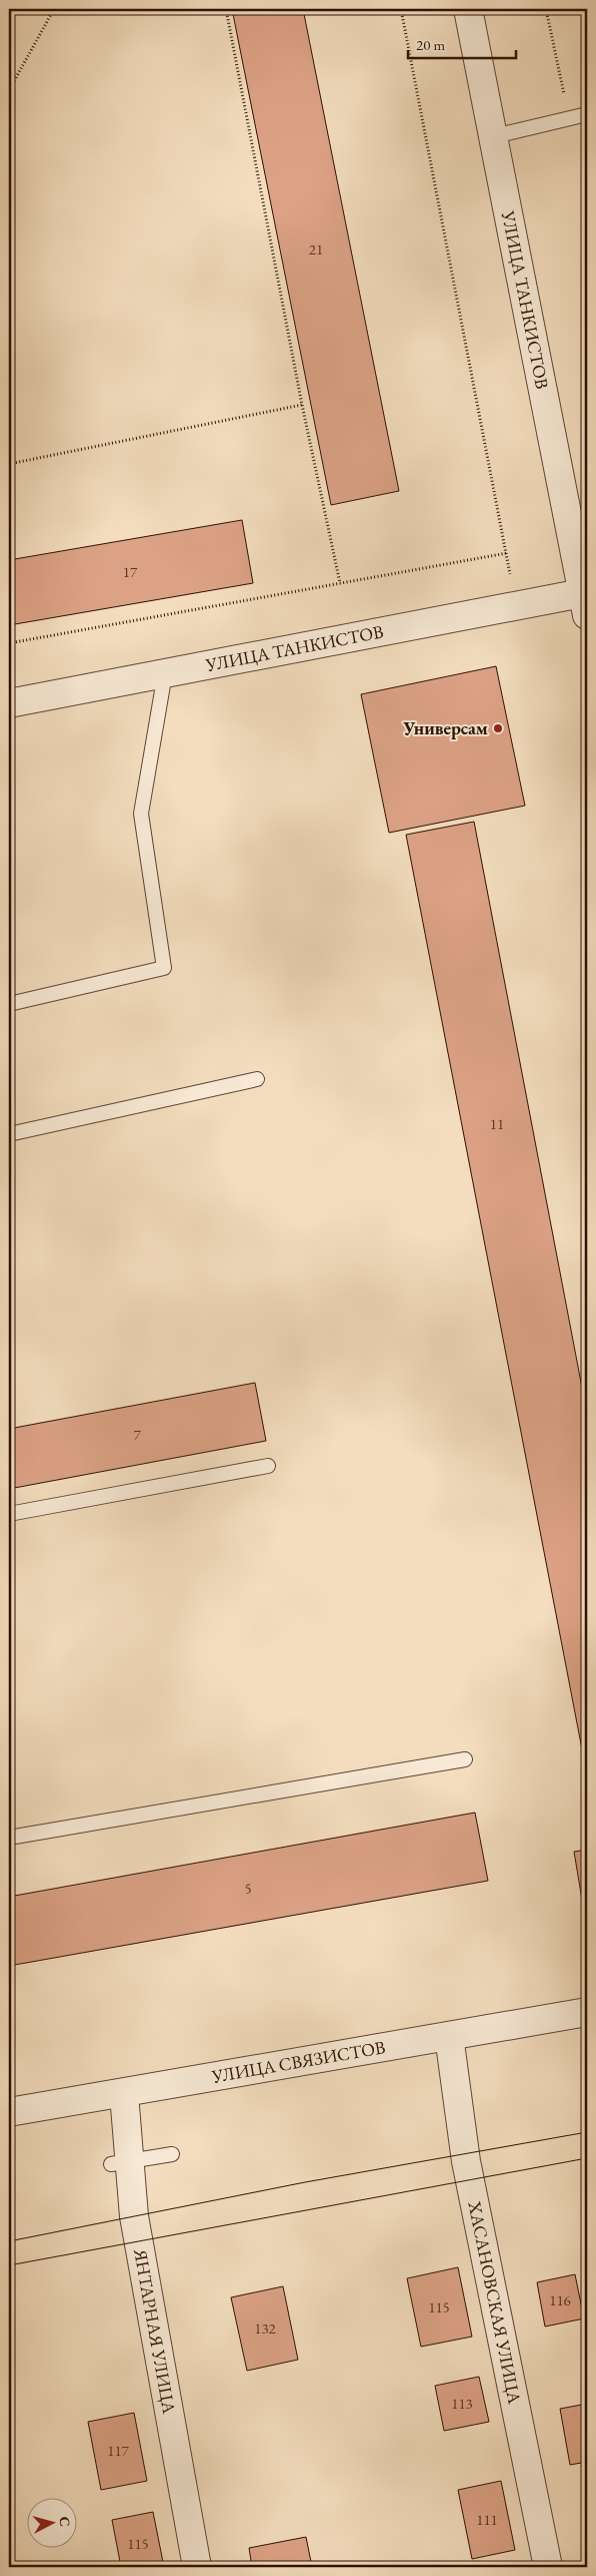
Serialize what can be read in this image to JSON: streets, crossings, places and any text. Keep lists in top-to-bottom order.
{
  "streets": {
    "street": [
      "УЛИЦА ТАНКИСТОВ",
      "УЛИЦА СВЯЗИСТОВ",
      "ХАСАНОВСКАЯ УЛИЦА",
      "ЯНТАРНАЯ УЛИЦА"
    ]
  },
  "crossings": [
    ["УЛИЦА СВЯЗИСТОВ", "ХАСАНОВСКАЯ УЛИЦА"],
    ["УЛИЦА СВЯЗИСТОВ", "ЯНТАРНАЯ УЛИЦА"]
  ],
  "places": ["Универсам"],
  "house_numbers": [
    "21",
    "17",
    "11",
    "7",
    "5",
    "116",
    "115",
    "132",
    "113",
    "117",
    "111",
    "115"
  ],
  "scale_bar": "20 m",
  "north": "right"
}
